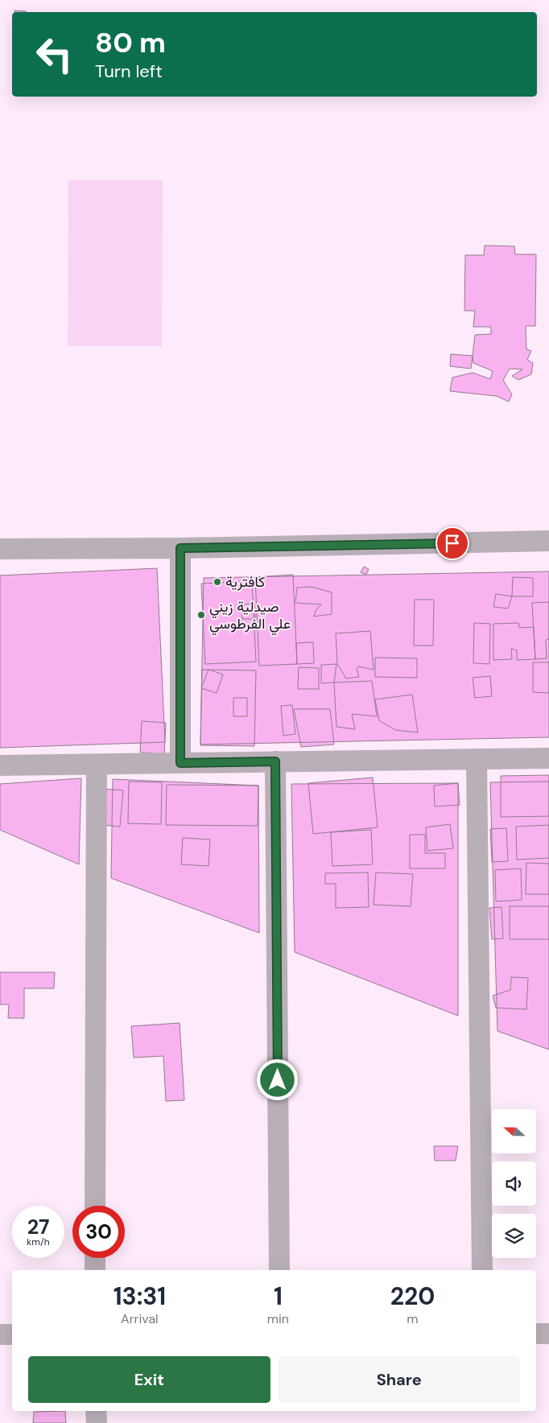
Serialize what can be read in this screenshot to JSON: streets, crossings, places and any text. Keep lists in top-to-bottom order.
{
  "places": ["كافترية", "صيدلية زيني علي الفرطوسي"],
  "north": "left",
  "page": {
    "turn": ["80 m", "Turn left"],
    "speed": "27 km/h",
    "limit": "30",
    "eta": [
      "13:31",
      "Arrival",
      "1",
      "min",
      "220",
      "m"
    ],
    "buttons": ["Exit", "Share"]
  }
}
